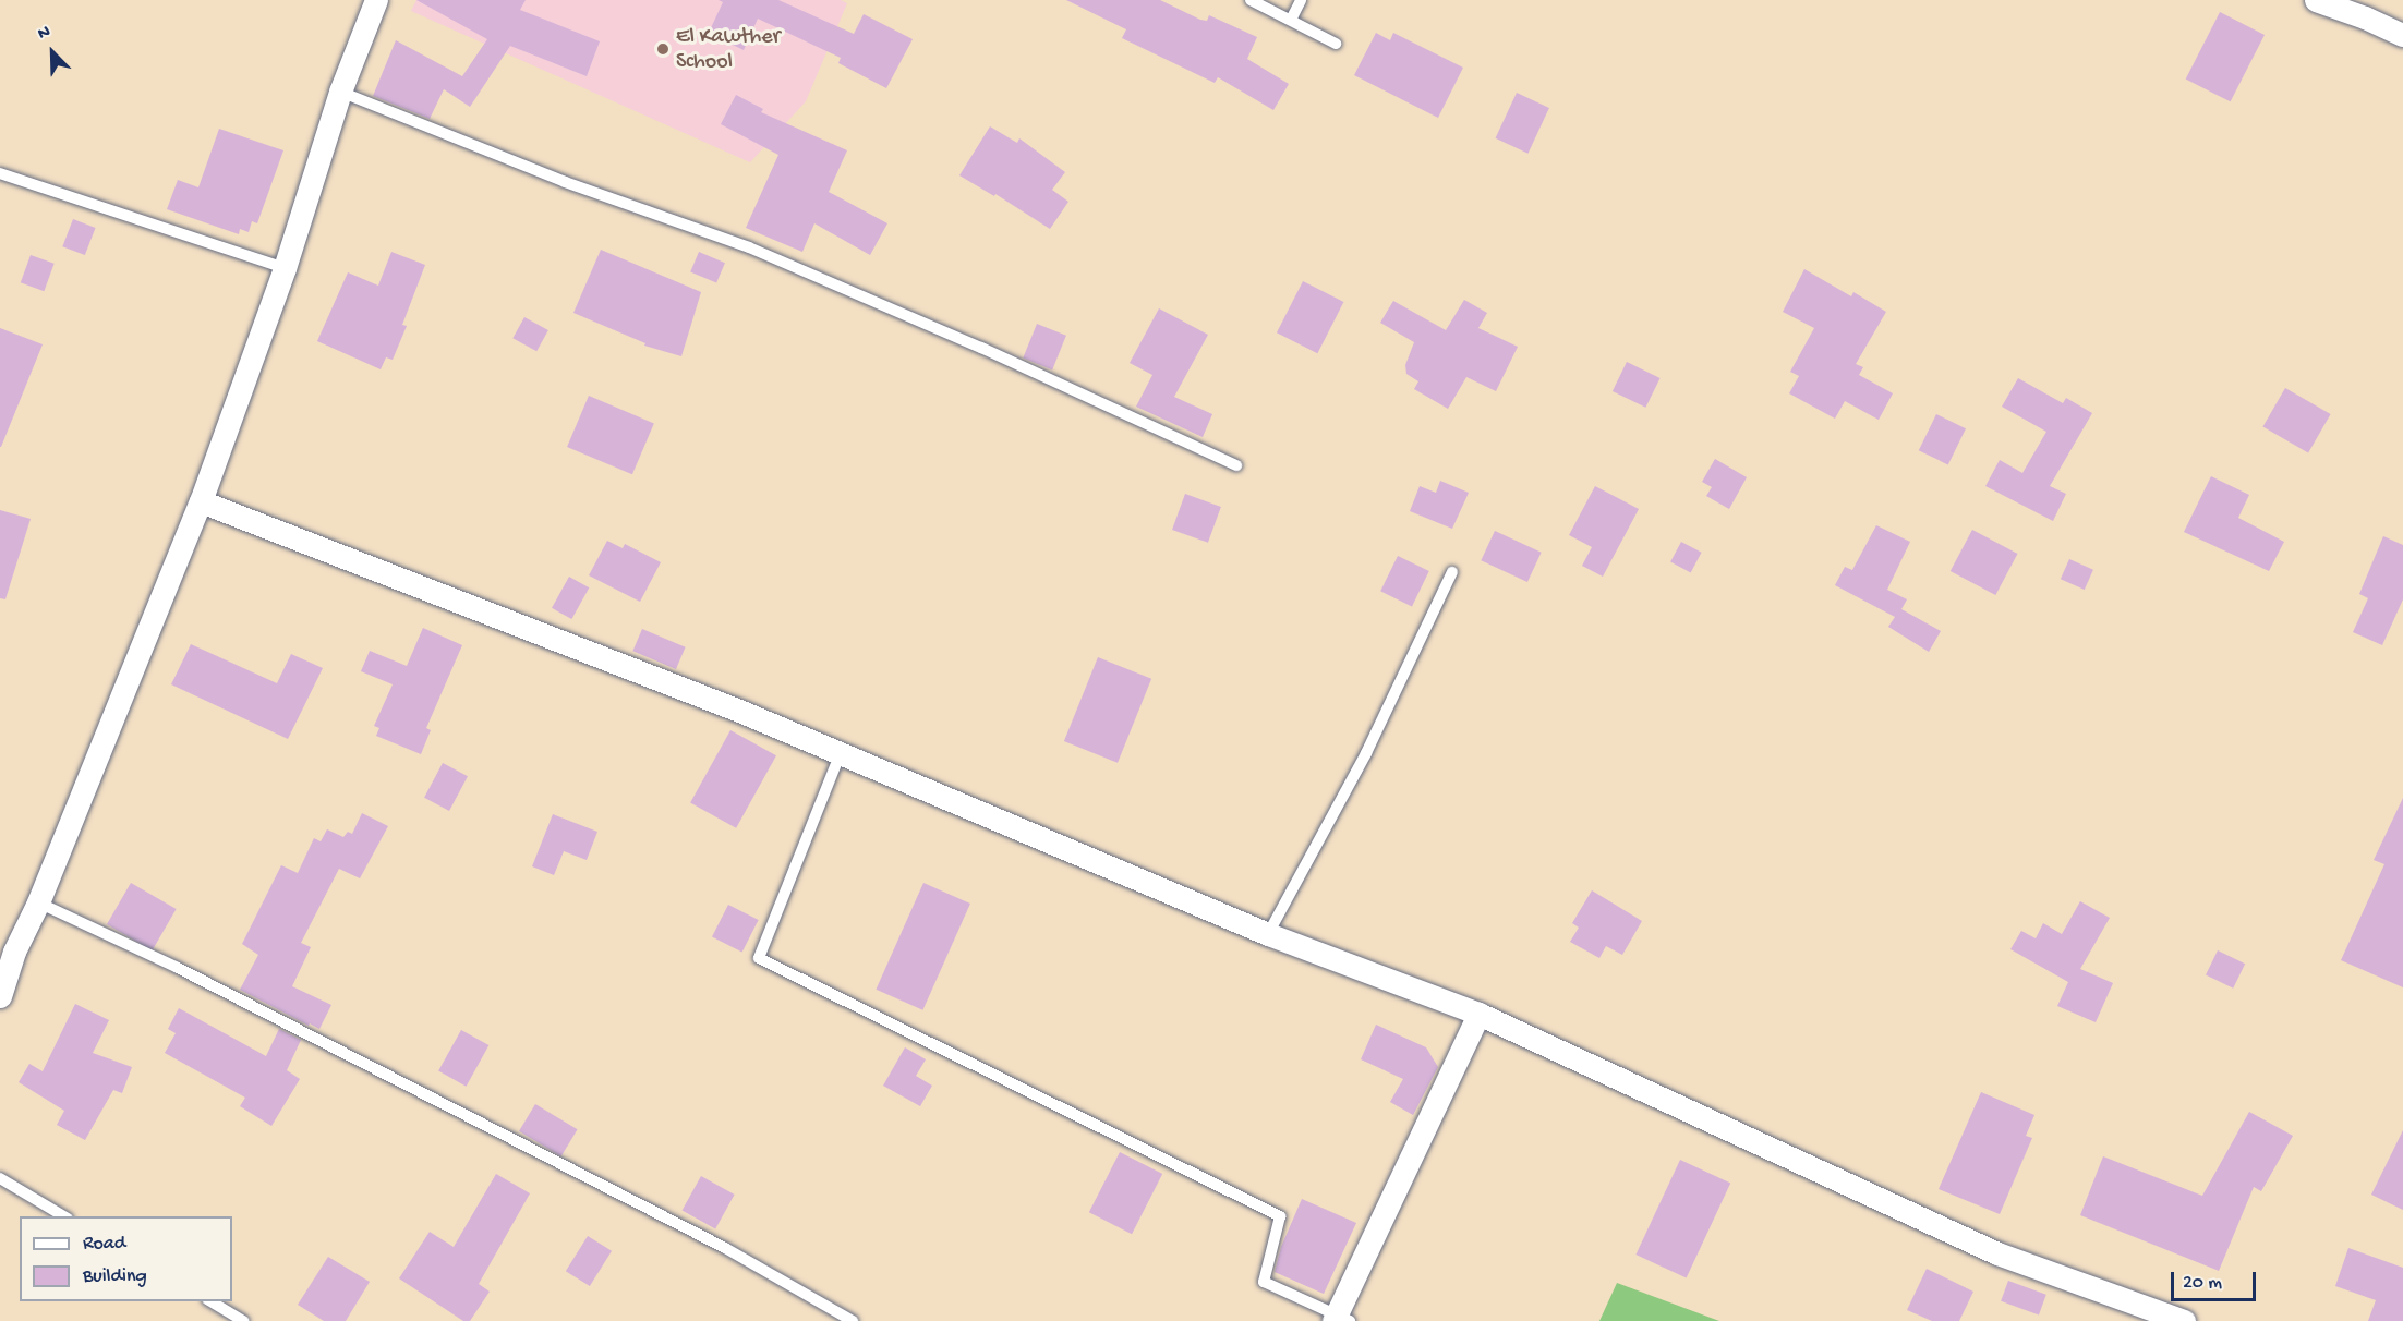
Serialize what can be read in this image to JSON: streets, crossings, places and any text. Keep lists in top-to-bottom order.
{
  "places": ["El Kawther School"],
  "legend": ["Road", "Building"],
  "scale_bar": "20 m",
  "north": "top left"
}
